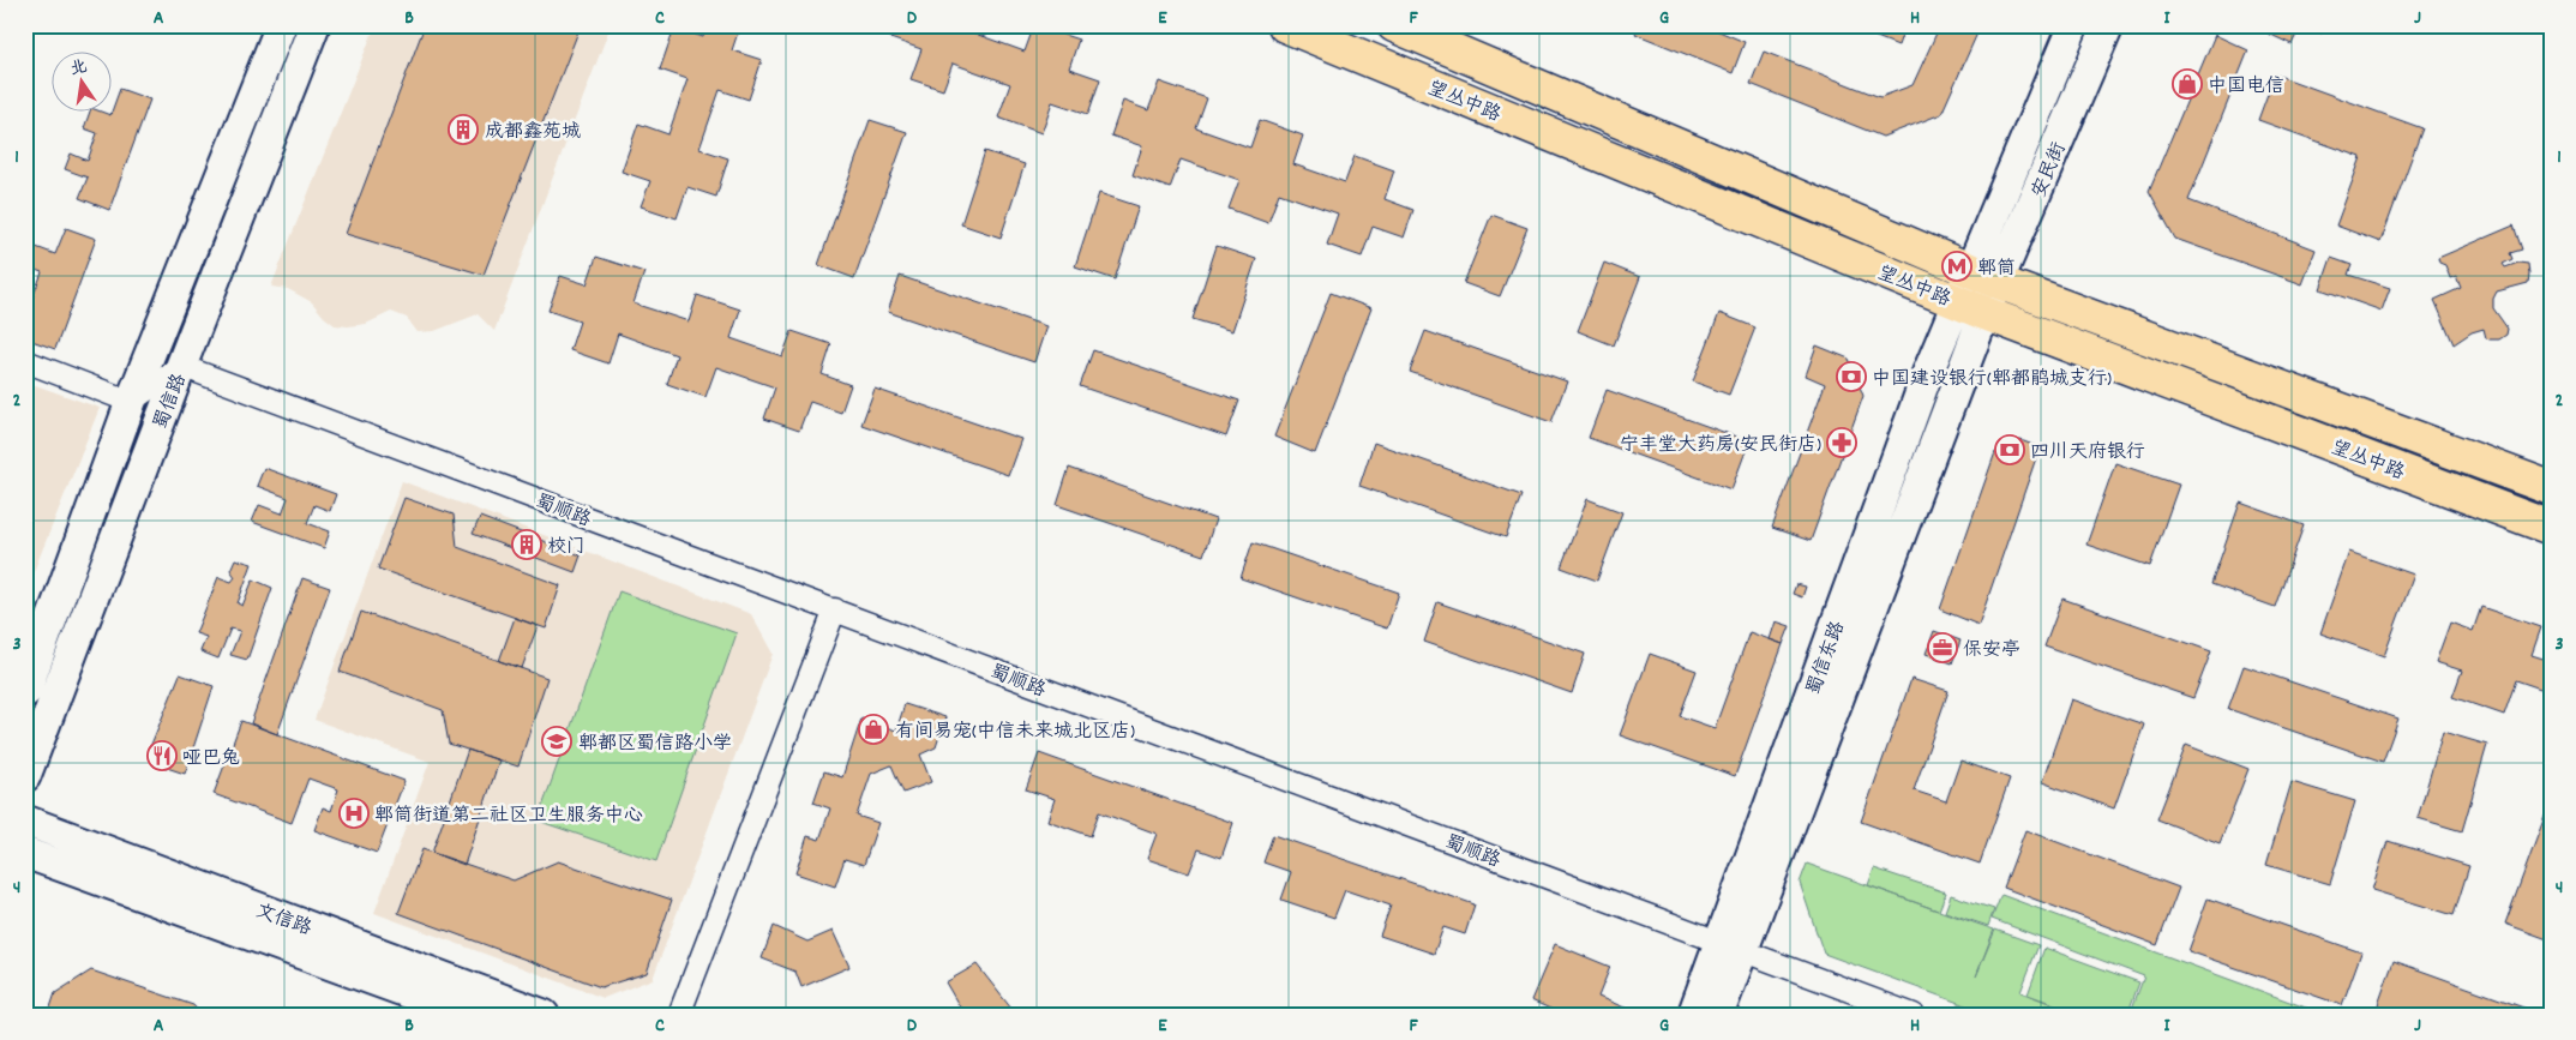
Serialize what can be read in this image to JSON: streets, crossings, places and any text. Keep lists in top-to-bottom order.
{
  "streets": {
    "main road": [
      "望丛中路",
      "安民街",
      "蜀信路",
      "蜀信东路",
      "文信路"
    ],
    "street": ["蜀顺路"]
  },
  "crossings": [
    ["望丛中路", "安民街"],
    ["望丛中路", "蜀信东路"],
    ["安民街", "蜀信东路"],
    ["蜀信路", "蜀顺路"],
    ["蜀顺路", "蜀信东路"]
  ],
  "places": {
    "shop": ["中国电信", "有间易宠(中信未来城北区店)"],
    "building": ["成都鑫苑城", "校门"],
    "metro station": ["郫筒"],
    "bank": ["中国建设银行(郫都鹃城支行)", "四川天府银行"],
    "pharmacy": ["宁丰堂大药房(安民街店)"],
    "office": ["保安亭"],
    "school or university": ["郫都区蜀信路小学"],
    "restaurant": ["哑巴兔"],
    "hospital": ["郫筒街道第二社区卫生服务中心"]
  },
  "north": "top",
  "grid": {
    "columns": [
      "A",
      "B",
      "C",
      "D",
      "E",
      "F",
      "G",
      "H",
      "I",
      "J"
    ],
    "rows": [
      "1",
      "2",
      "3",
      "4"
    ]
  }
}
